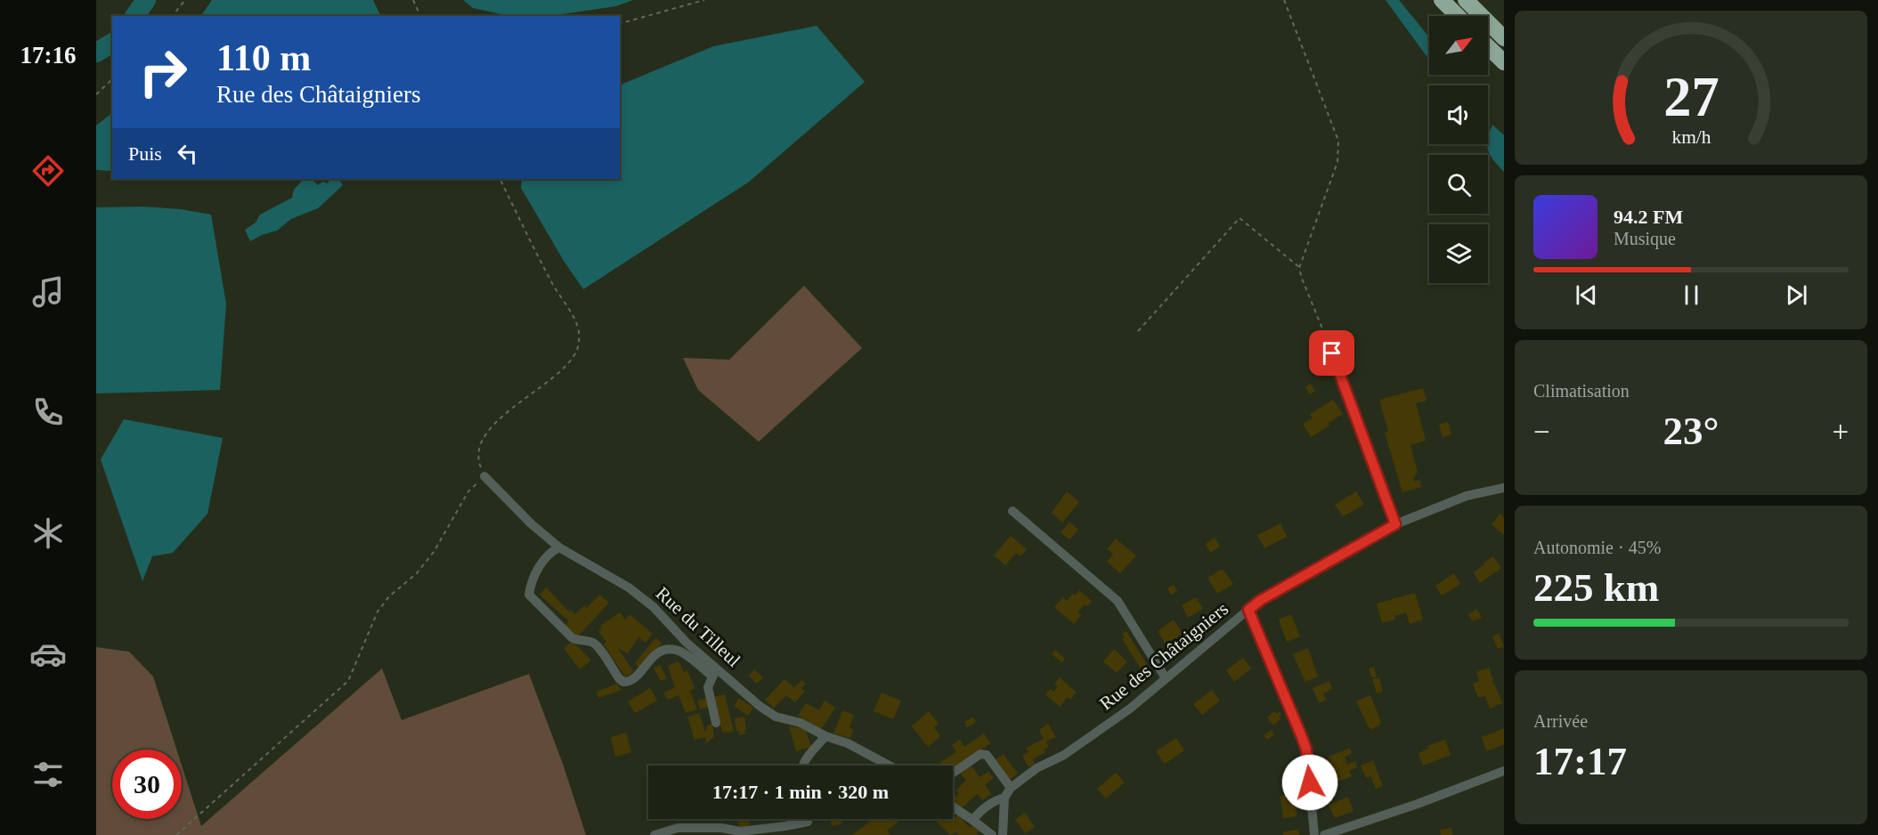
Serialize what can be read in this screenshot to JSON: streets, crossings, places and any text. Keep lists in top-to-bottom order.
{
  "streets": {
    "street": ["Rue du Tilleul", "Rue des Châtaigniers"]
  },
  "north": "top right",
  "page": {
    "tabs": "17:16",
    "turn": ["110 m", "Rue des Châtaigniers"],
    "then": "Puis",
    "song": ["94.2 FM", "Musique"],
    "tile": [
      "Climatisation",
      ["Autonomie · 45%", "225 km"],
      ["Arrivée", "17:17"]
    ],
    "heat": ["−", "23°", "+"],
    "limit": "30",
    "trip": "17:17 · 1 min · 320 m",
    "gauge": ["27", "km/h"]
  }
}
